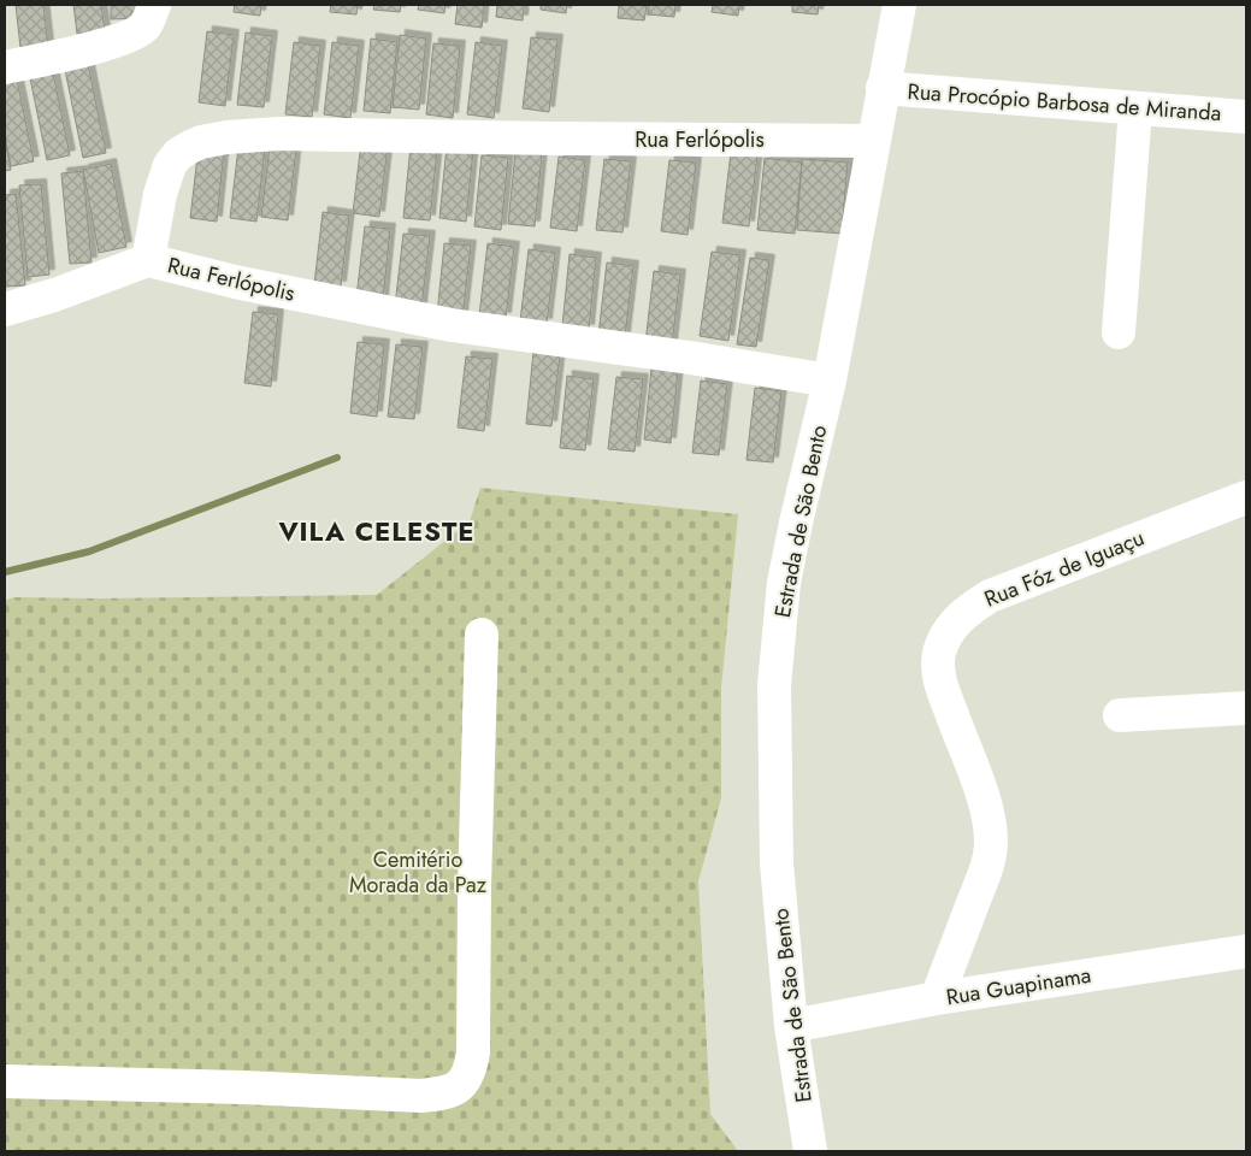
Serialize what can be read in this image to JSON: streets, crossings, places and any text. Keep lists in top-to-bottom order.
{
  "streets": {
    "street": [
      "Rua Procópio Barbosa de Miranda",
      "Rua Ferlópolis",
      "Estrada de São Bento",
      "Rua Fóz de Iguaçu",
      "Rua Guapinama"
    ]
  },
  "crossings": [
    ["Rua Procópio Barbosa de Miranda", "Estrada de São Bento"],
    ["Rua Ferlópolis", "Estrada de São Bento"],
    ["Estrada de São Bento", "Rua Guapinama"],
    ["Rua Fóz de Iguaçu", "Rua Guapinama"]
  ],
  "districts": ["VILA CELESTE"],
  "parks": ["Cemitério Morada da Paz"]
}
